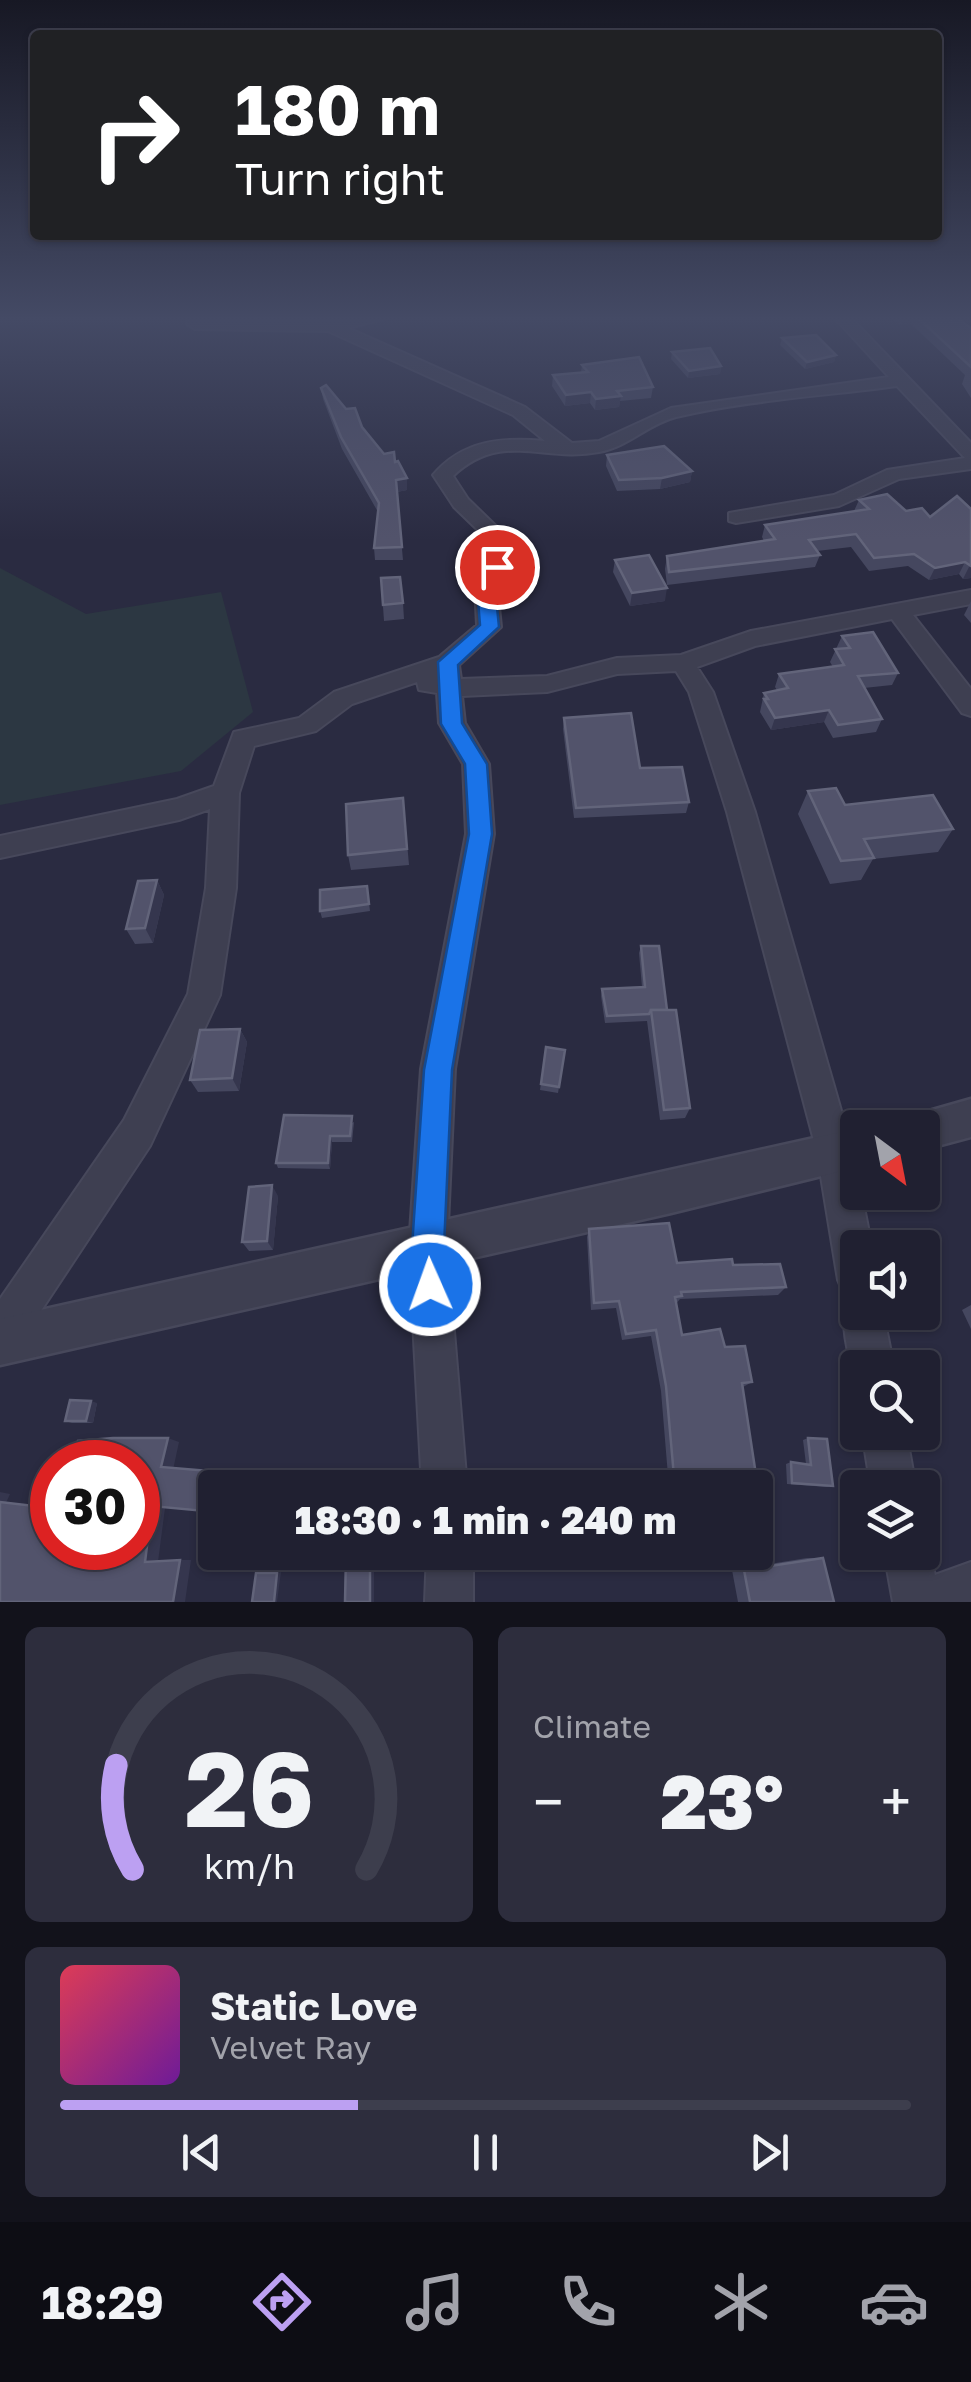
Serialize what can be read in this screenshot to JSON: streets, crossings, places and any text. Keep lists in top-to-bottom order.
{
  "north": "bottom right",
  "page": {
    "turn": ["180 m", "Turn right"],
    "limit": "30",
    "trip": "18:30 · 1 min · 240 m",
    "tile": "Climate",
    "heat": ["−", "23°", "+"],
    "song": ["Static Love", "Velvet Ray"],
    "tabs": "18:29",
    "gauge": ["26", "km/h"]
  }
}
